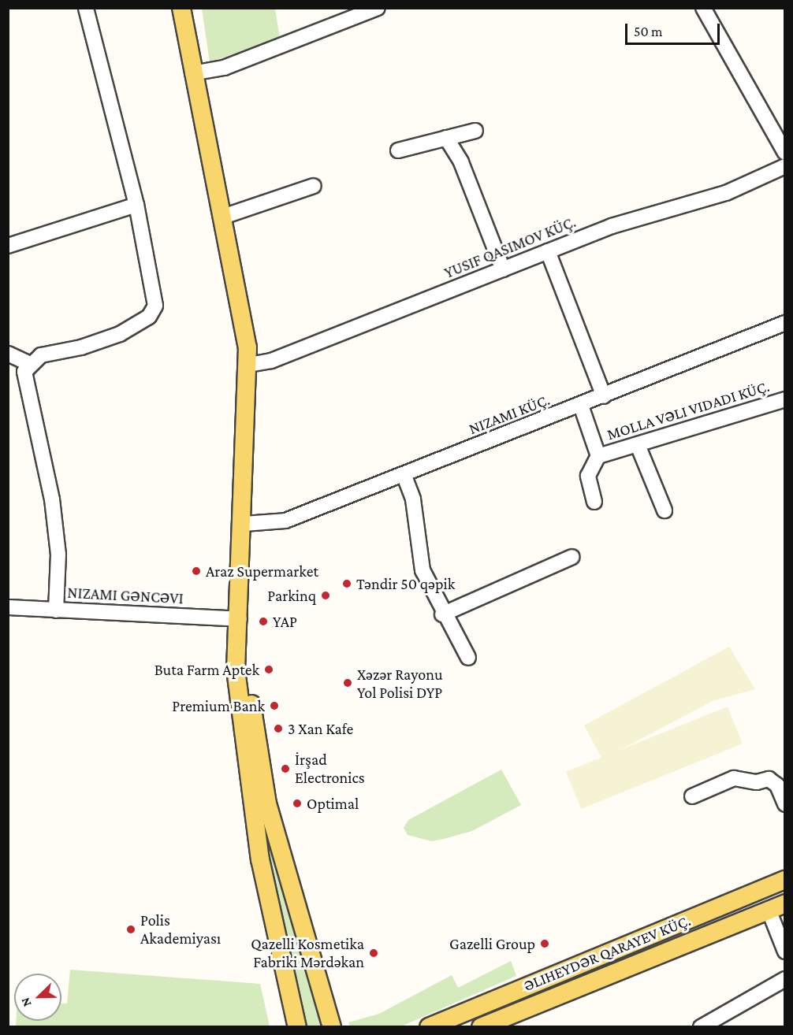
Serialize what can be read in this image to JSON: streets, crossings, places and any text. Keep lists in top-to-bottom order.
{
  "streets": {
    "main road": ["ƏLIHEYDƏR QARAYEV KÜÇ."],
    "street": ["MOLLA VƏLI VIDADI KÜÇ.", "NIZAMI KÜÇ.", "NIZAMI GƏNCƏVI"]
  },
  "crossings": [
    ["MOLLA VƏLI VIDADI KÜÇ.", "NIZAMI KÜÇ."]
  ],
  "places": [
    "Araz Supermarket",
    "Təndir 50 qəpik",
    "Parkinq",
    "YAP",
    "Buta Farm Aptek",
    "Xəzər Rayonu Yol Polisi DYP",
    "Premium Bank",
    "3 Xan Kafe",
    "İrşad Electronics",
    "Optimal",
    "Polis Akademiyası",
    "Gazelli Group",
    "Qazelli Kosmetika Fabriki Mərdəkan"
  ],
  "scale_bar": "50 m",
  "north": "bottom left"
}
